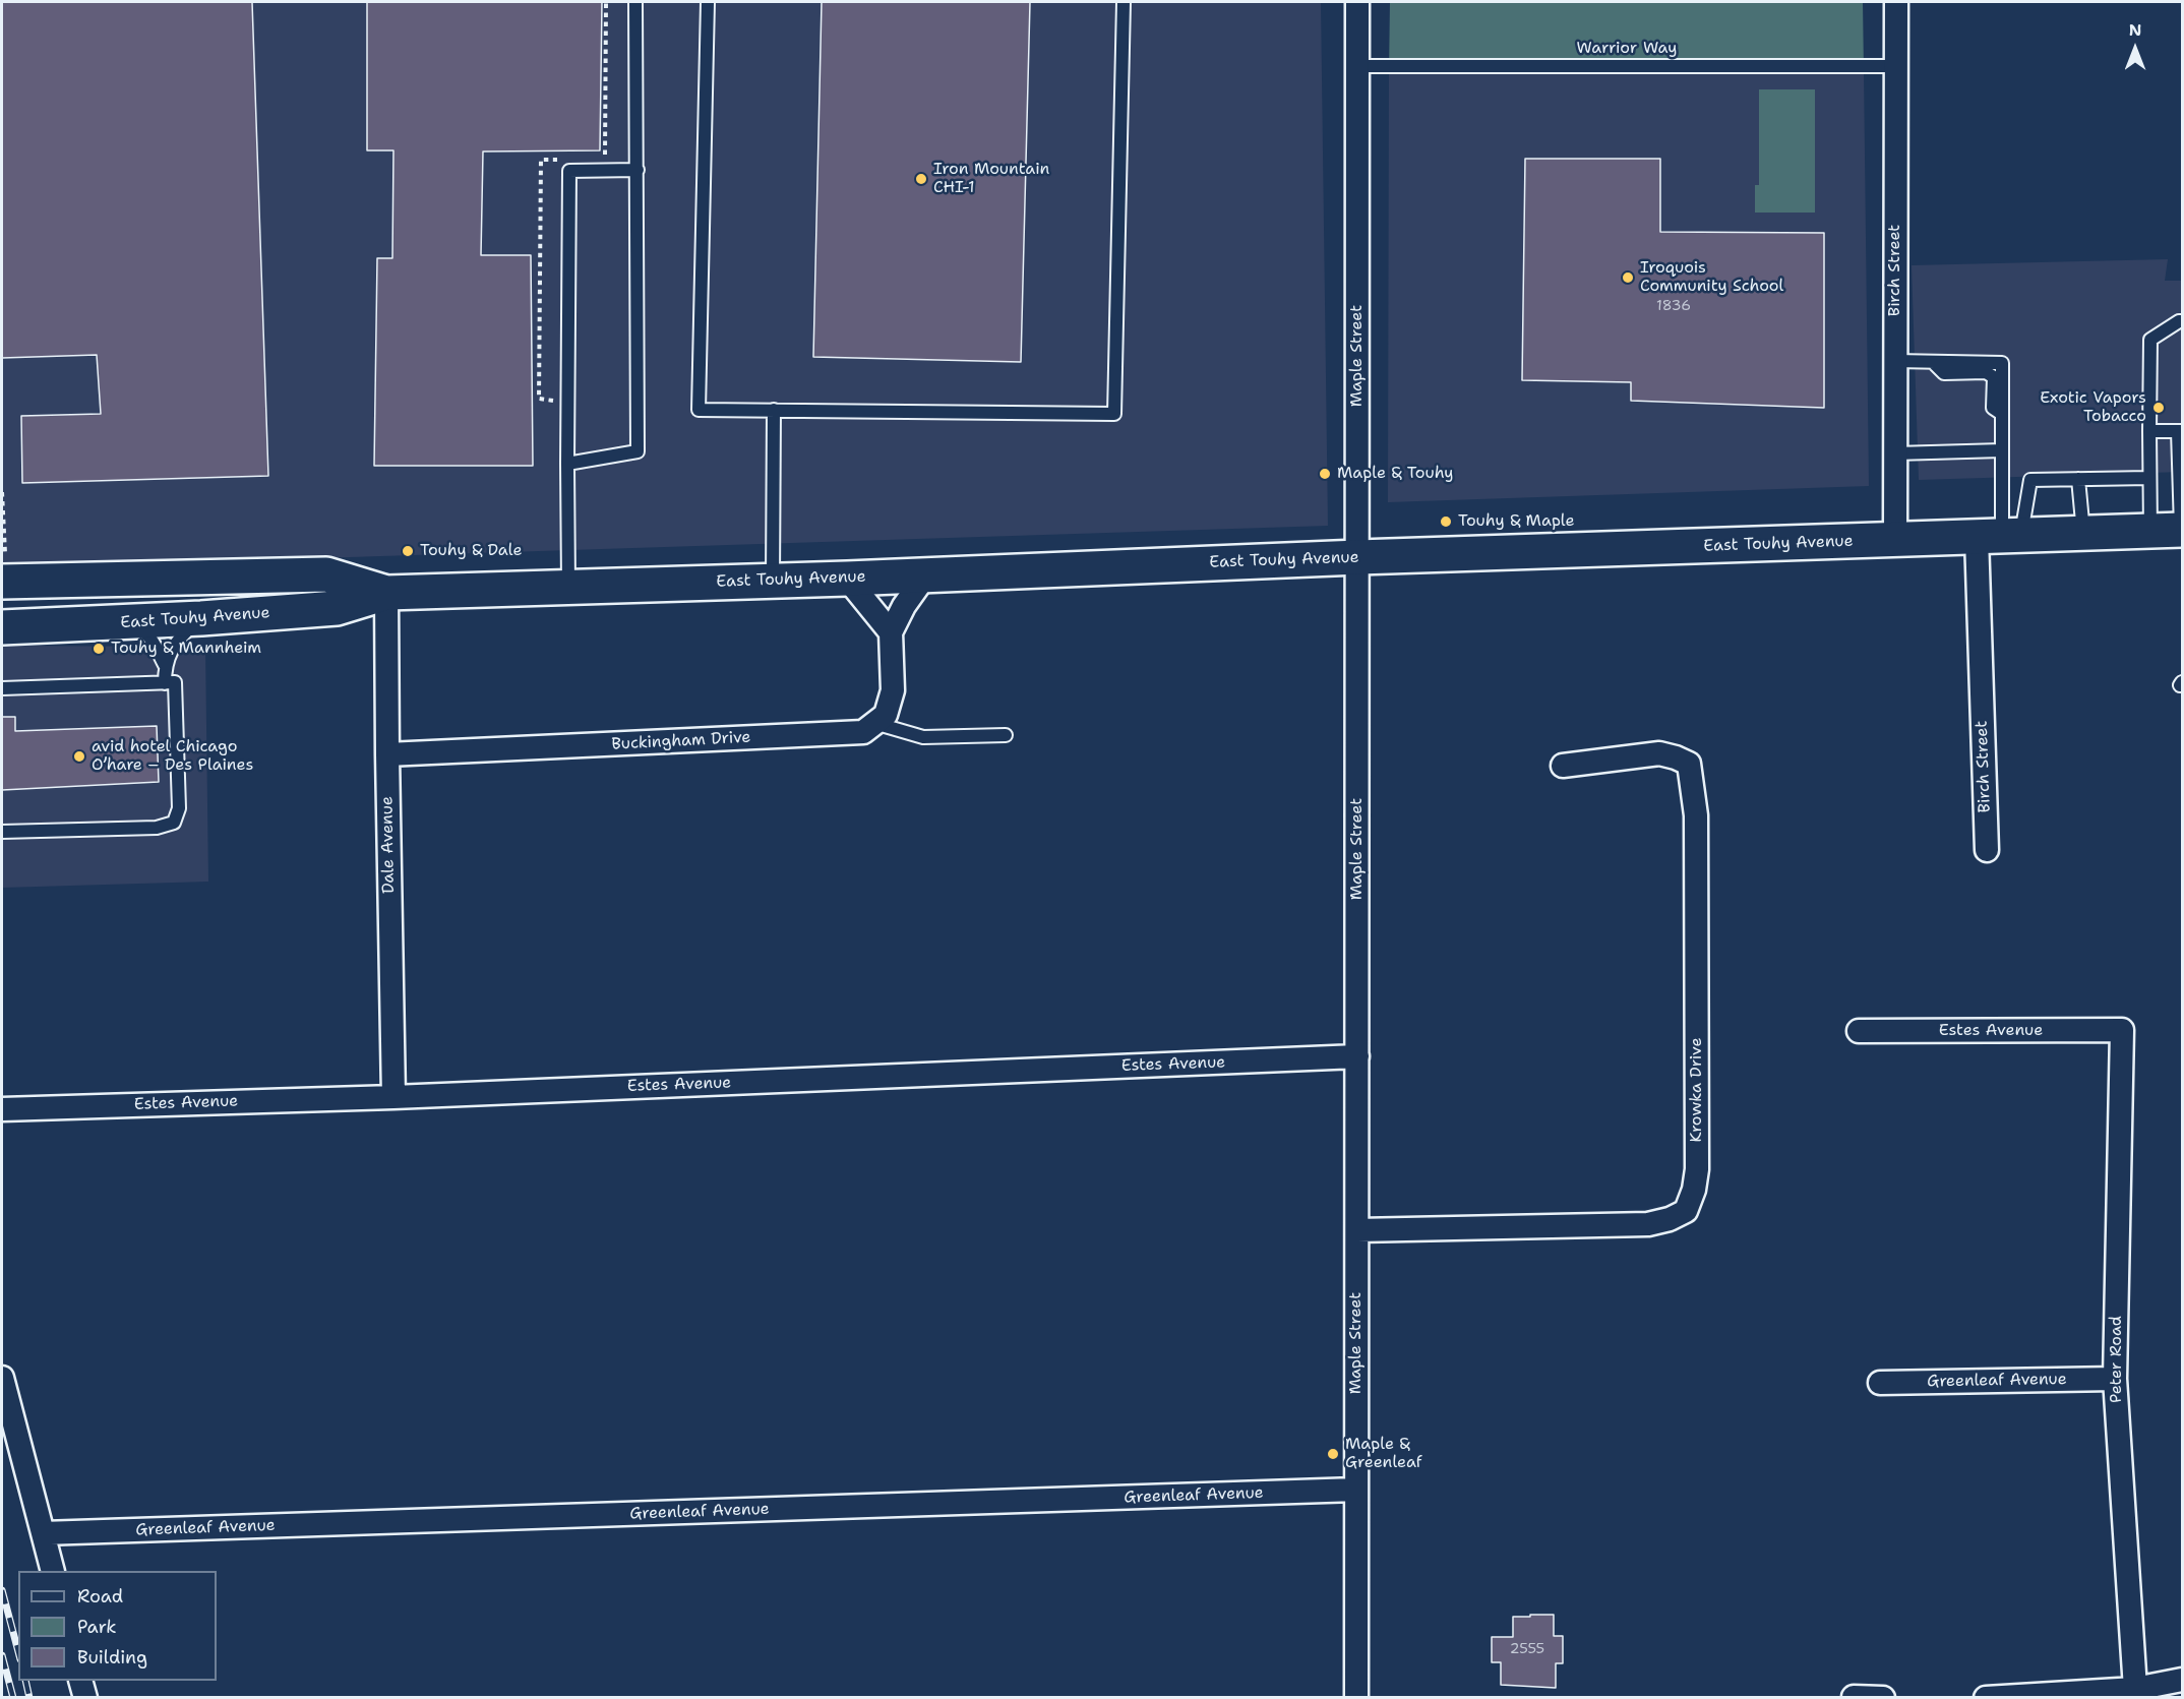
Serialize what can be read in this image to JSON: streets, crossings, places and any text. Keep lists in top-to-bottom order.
{
  "streets": {
    "main road": ["East Touhy Avenue"],
    "street": [
      "Birch Street",
      "Maple Street",
      "Buckingham Drive",
      "Dale Avenue",
      "Estes Avenue",
      "Krowka Drive",
      "Peter Road",
      "Greenleaf Avenue"
    ],
    "lane": ["Warrior Way"]
  },
  "crossings": [
    ["Warrior Way", "Birch Street"],
    ["Warrior Way", "Maple Street"],
    ["Birch Street", "East Touhy Avenue"],
    ["Maple Street", "East Touhy Avenue"],
    ["Maple Street", "Estes Avenue"],
    ["Maple Street", "Krowka Drive"],
    ["Maple Street", "Greenleaf Avenue"],
    ["East Touhy Avenue", "Dale Avenue"],
    ["Buckingham Drive", "Dale Avenue"],
    ["Dale Avenue", "Estes Avenue"],
    ["Estes Avenue", "Peter Road"],
    ["Peter Road", "Greenleaf Avenue"]
  ],
  "places": [
    "Iron Mountain CHI-1",
    "Iroquois Community School",
    "Exotic Vapors Tobacco",
    "Maple & Touhy",
    "Touhy & Maple",
    "Touhy & Dale",
    "Touhy & Mannheim",
    "avid hotel Chicago O’hare – Des Plaines",
    "Maple & Greenleaf"
  ],
  "house_numbers": ["1836", "2555"],
  "legend": ["Road", "Park", "Building"],
  "north": "top"
}
